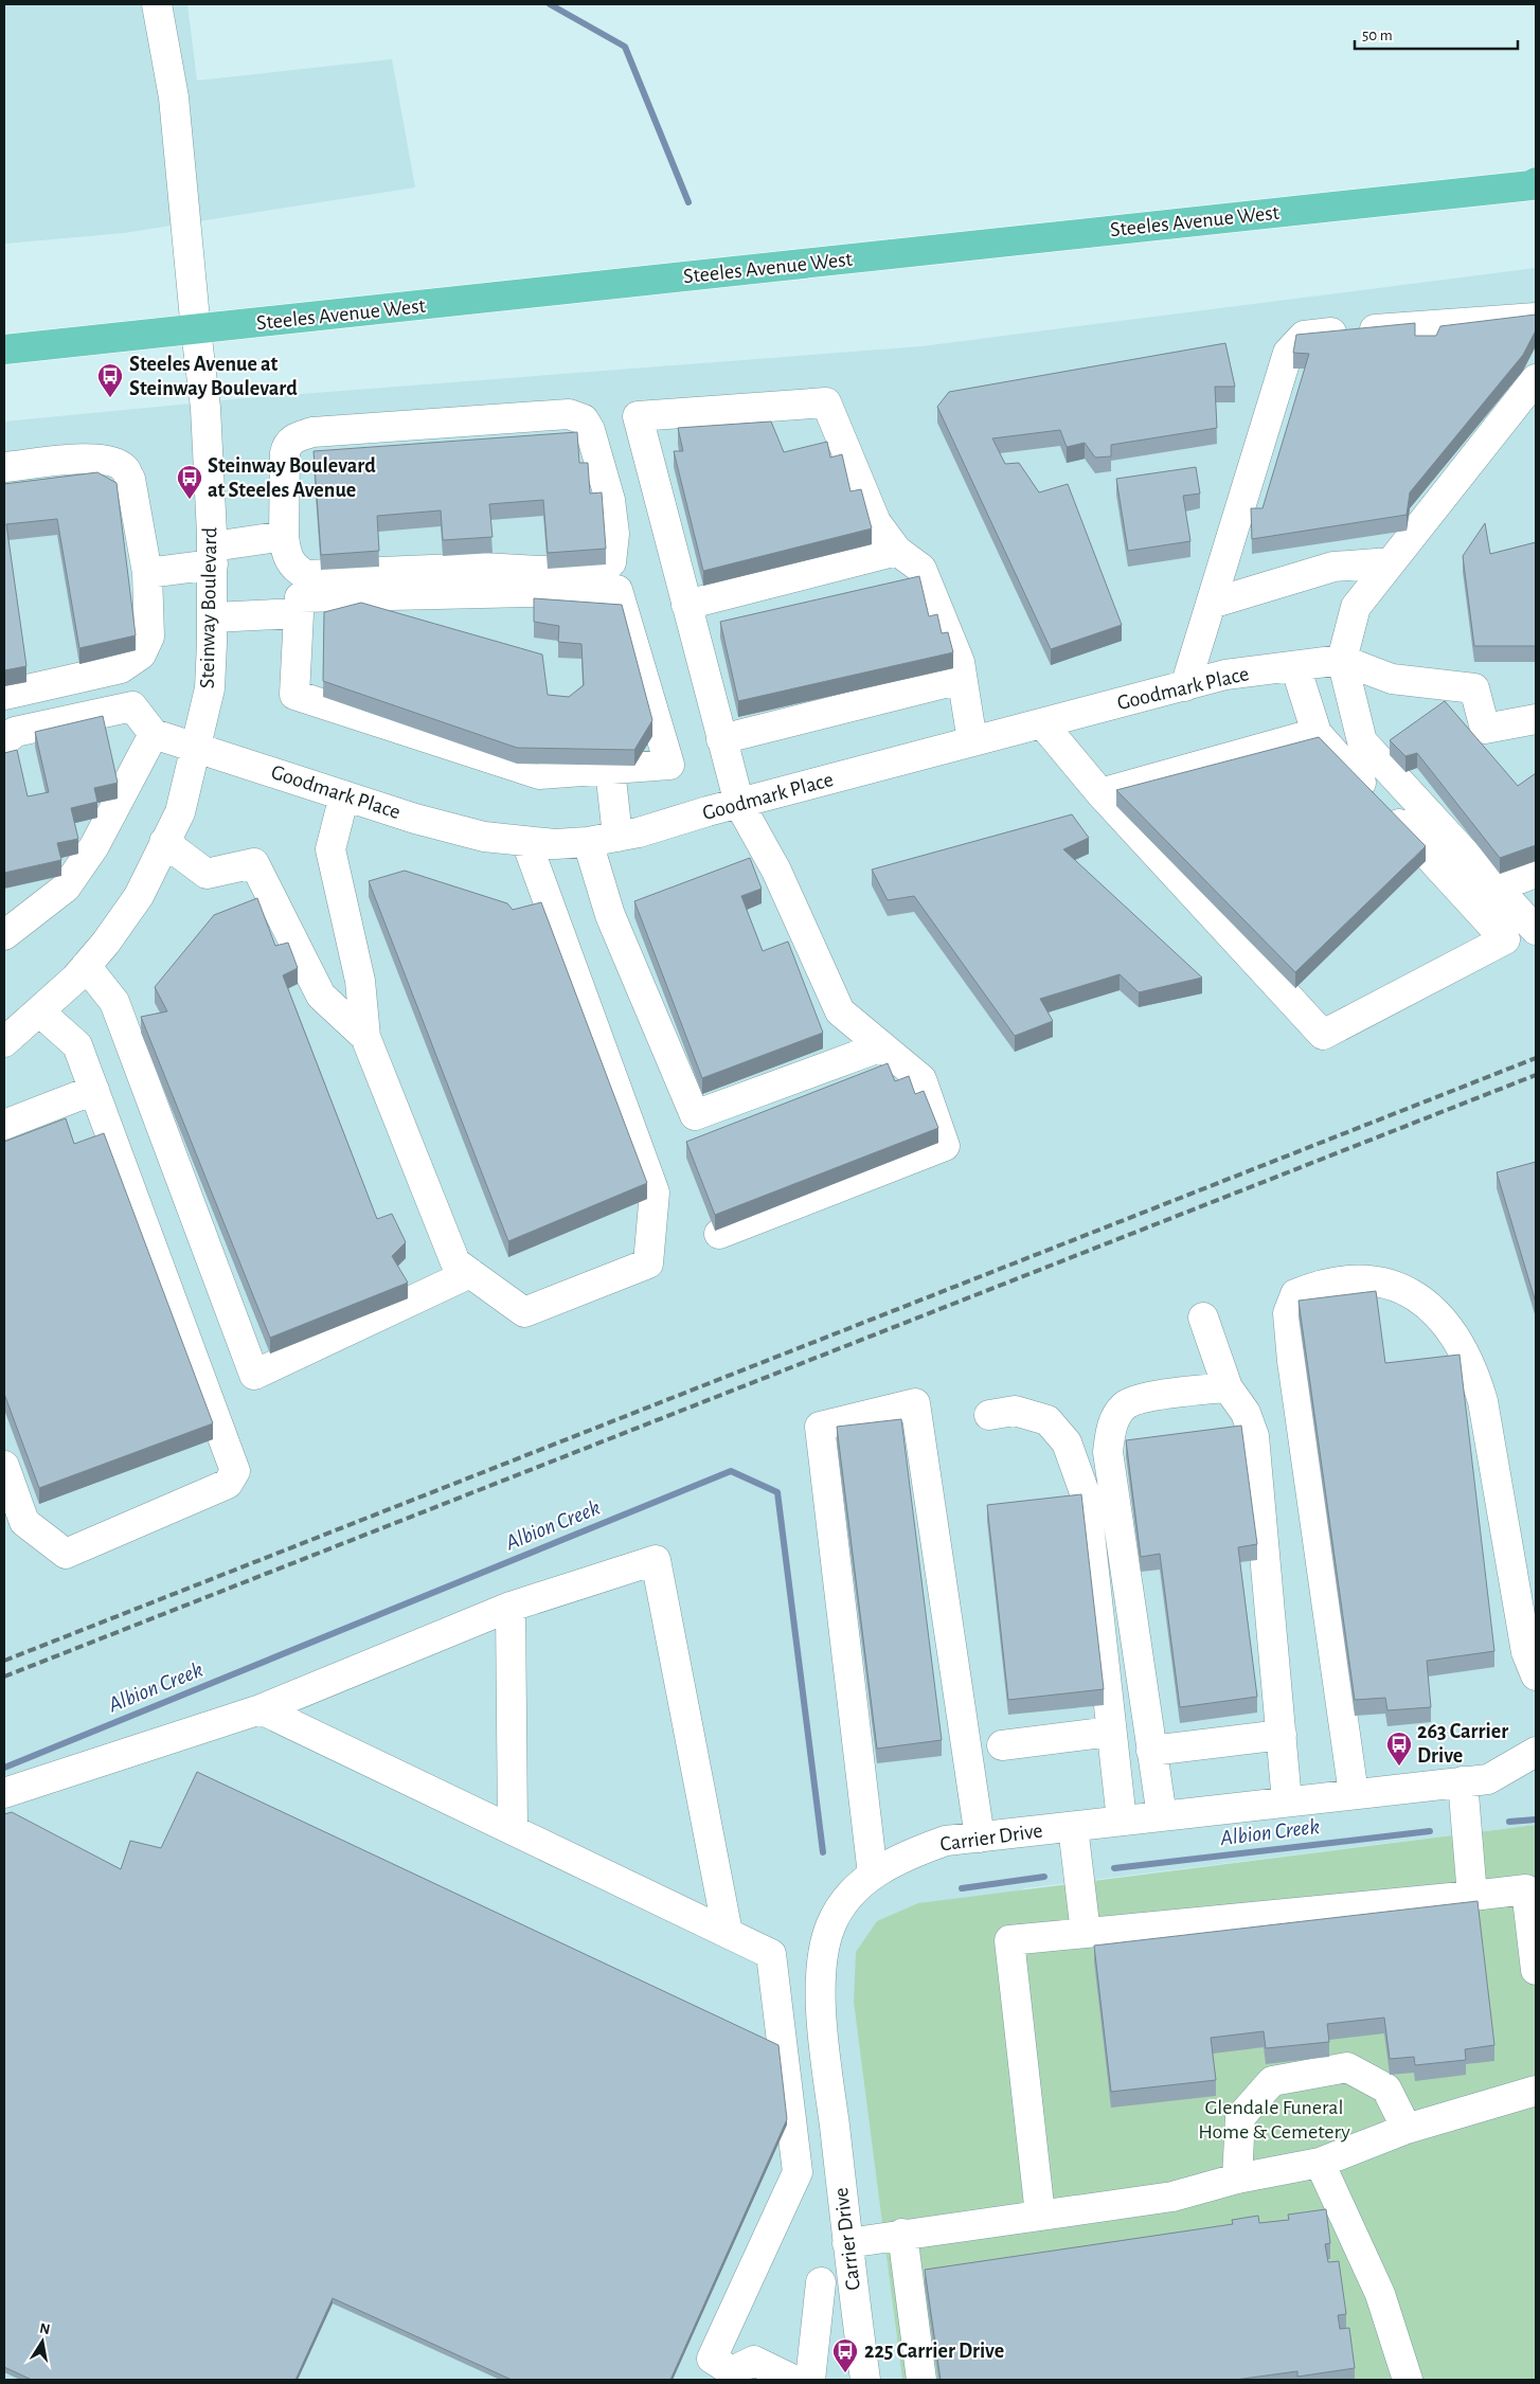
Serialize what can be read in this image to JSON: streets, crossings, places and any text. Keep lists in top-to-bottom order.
{
  "streets": {
    "main road": ["Steeles Avenue West"],
    "street": ["Steinway Boulevard", "Goodmark Place", "Carrier Drive"]
  },
  "crossings": [
    ["Steeles Avenue West", "Steinway Boulevard"],
    ["Steinway Boulevard", "Goodmark Place"]
  ],
  "water": ["Albion Creek"],
  "parks": ["Glendale Funeral Home & Cemetery"],
  "places": {
    "bus stop": [
      "Steeles Avenue at Steinway Boulevard",
      "Steinway Boulevard at Steeles Avenue",
      "263 Carrier Drive",
      "225 Carrier Drive"
    ]
  },
  "scale_bar": "50 m",
  "north": "top"
}
